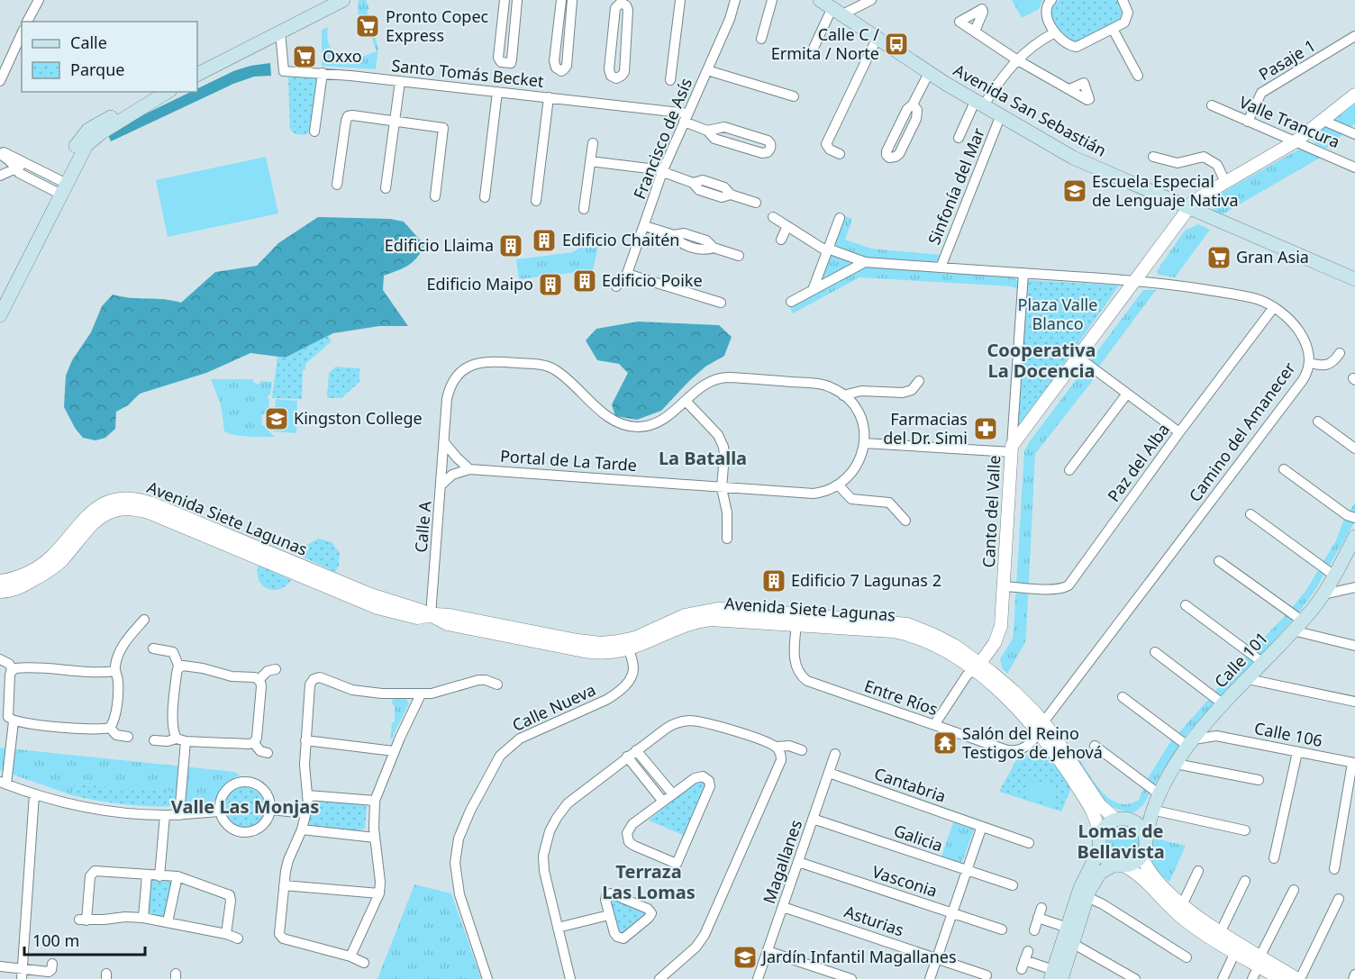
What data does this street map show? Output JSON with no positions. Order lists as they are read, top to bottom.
{
  "streets": {
    "main road": ["Avenida San Sebastián", "Calle 101"],
    "street": [
      "Pasaje 1",
      "Santo Tomás Becket",
      "Valle Trancura",
      "Francisco de Asís",
      "Sinfonía del Mar",
      "Camino del Amanecer",
      "Portal de La Tarde",
      "Paz del Alba",
      "Canto del Valle",
      "Avenida Siete Lagunas",
      "Calle A",
      "Entre Ríos",
      "Calle Nueva",
      "Calle 106",
      "Cantabria",
      "Galicia",
      "Magallanes",
      "Vasconia",
      "Asturias"
    ]
  },
  "crossings": [
    ["Pasaje 1", "Valle Trancura"],
    ["Santo Tomás Becket", "Francisco de Asís"],
    ["Avenida San Sebastián", "Sinfonía del Mar"],
    ["Avenida San Sebastián", "Canto del Valle"],
    ["Valle Trancura", "Canto del Valle"],
    ["Sinfonía del Mar", "Camino del Amanecer"],
    ["Camino del Amanecer", "Paz del Alba"],
    ["Camino del Amanecer", "Canto del Valle"],
    ["Camino del Amanecer", "Avenida Siete Lagunas"],
    ["Camino del Amanecer", "Entre Ríos"],
    ["Paz del Alba", "Canto del Valle"],
    ["Canto del Valle", "Avenida Siete Lagunas"],
    ["Canto del Valle", "Entre Ríos"],
    ["Avenida Siete Lagunas", "Calle A"],
    ["Avenida Siete Lagunas", "Calle 101"],
    ["Avenida Siete Lagunas", "Entre Ríos"],
    ["Avenida Siete Lagunas", "Calle Nueva"],
    ["Calle 101", "Calle 106"],
    ["Cantabria", "Magallanes"],
    ["Galicia", "Magallanes"],
    ["Magallanes", "Vasconia"],
    ["Magallanes", "Asturias"]
  ],
  "districts": [
    "Cooperativa La Docencia",
    "La Batalla",
    "Valle Las Monjas",
    "Lomas de Bellavista",
    "Terraza Las Lomas"
  ],
  "parks": ["Plaza Valle Blanco"],
  "places": {
    "supermarket": ["Pronto Copec Express", "Oxxo", "Gran Asia"],
    "bus stop": ["Calle C / Ermita / Norte"],
    "school or university": ["Escuela Especial de Lenguaje Nativa", "Kingston College", "Jardín Infantil Magallanes"],
    "building": [
      "Edificio Chaitén",
      "Edificio Llaima",
      "Edificio Poike",
      "Edificio Maipo",
      "Edificio 7 Lagunas 2"
    ],
    "pharmacy": ["Farmacias del Dr. Simi"],
    "temple": ["Salón del Reino Testigos de Jehová"]
  },
  "legend": ["Calle", "Parque"],
  "scale_bar": "100 m"
}
